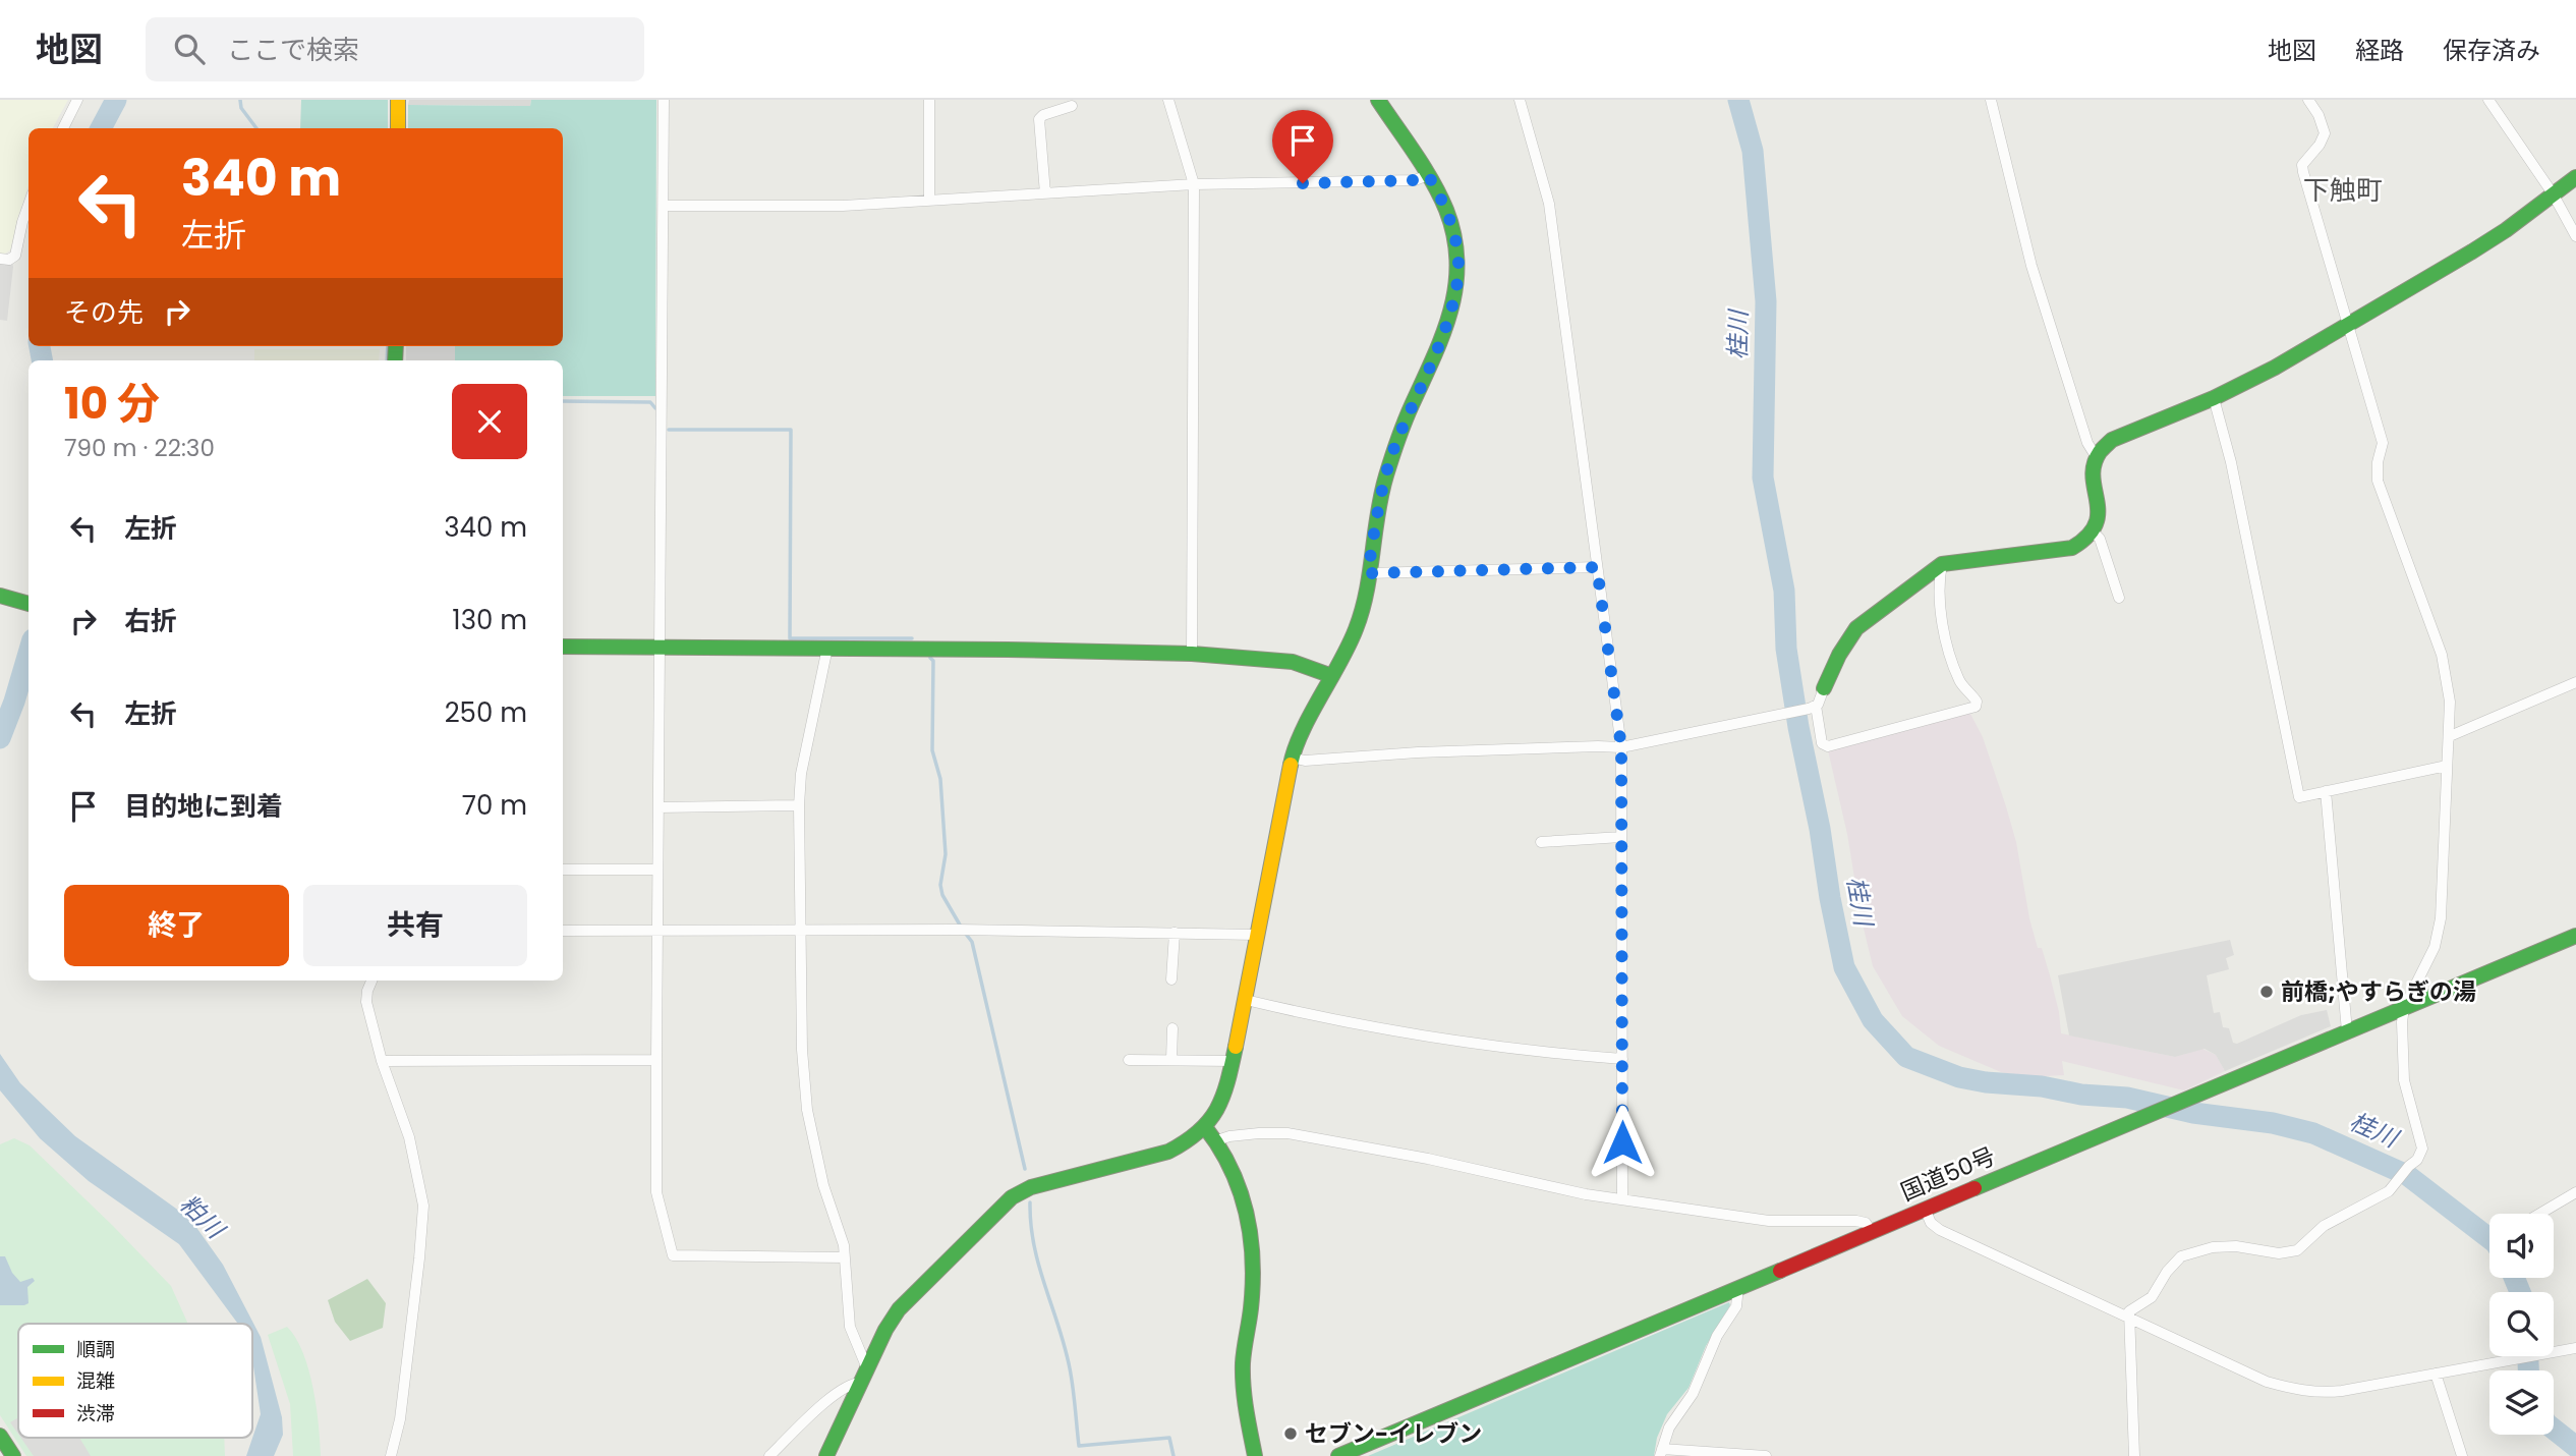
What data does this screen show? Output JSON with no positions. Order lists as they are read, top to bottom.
{
  "streets": {
    "main road": ["国道50号"]
  },
  "districts": ["下触町"],
  "water": ["桂川", "粕川"],
  "places": ["前橋;やすらぎの湯", "セブン-イレブン"],
  "legend": ["順調", "混雑", "渋滞"],
  "page": {
    "header": "地図",
    "search": "ここで検索",
    "nav": ["地図", "経路", "保存済み"],
    "turn": ["340 m", "左折"],
    "then": "その先",
    "heading": ["10 分", "790 m · 22:30"],
    "list": [
      {
        "name": "左折",
        "value": "340 m"
      },
      {
        "name": "右折",
        "value": "130 m"
      },
      {
        "name": "左折",
        "value": "250 m"
      },
      {
        "name": "目的地に到着",
        "value": "70 m"
      }
    ],
    "buttons": ["終了", "共有"]
  }
}
